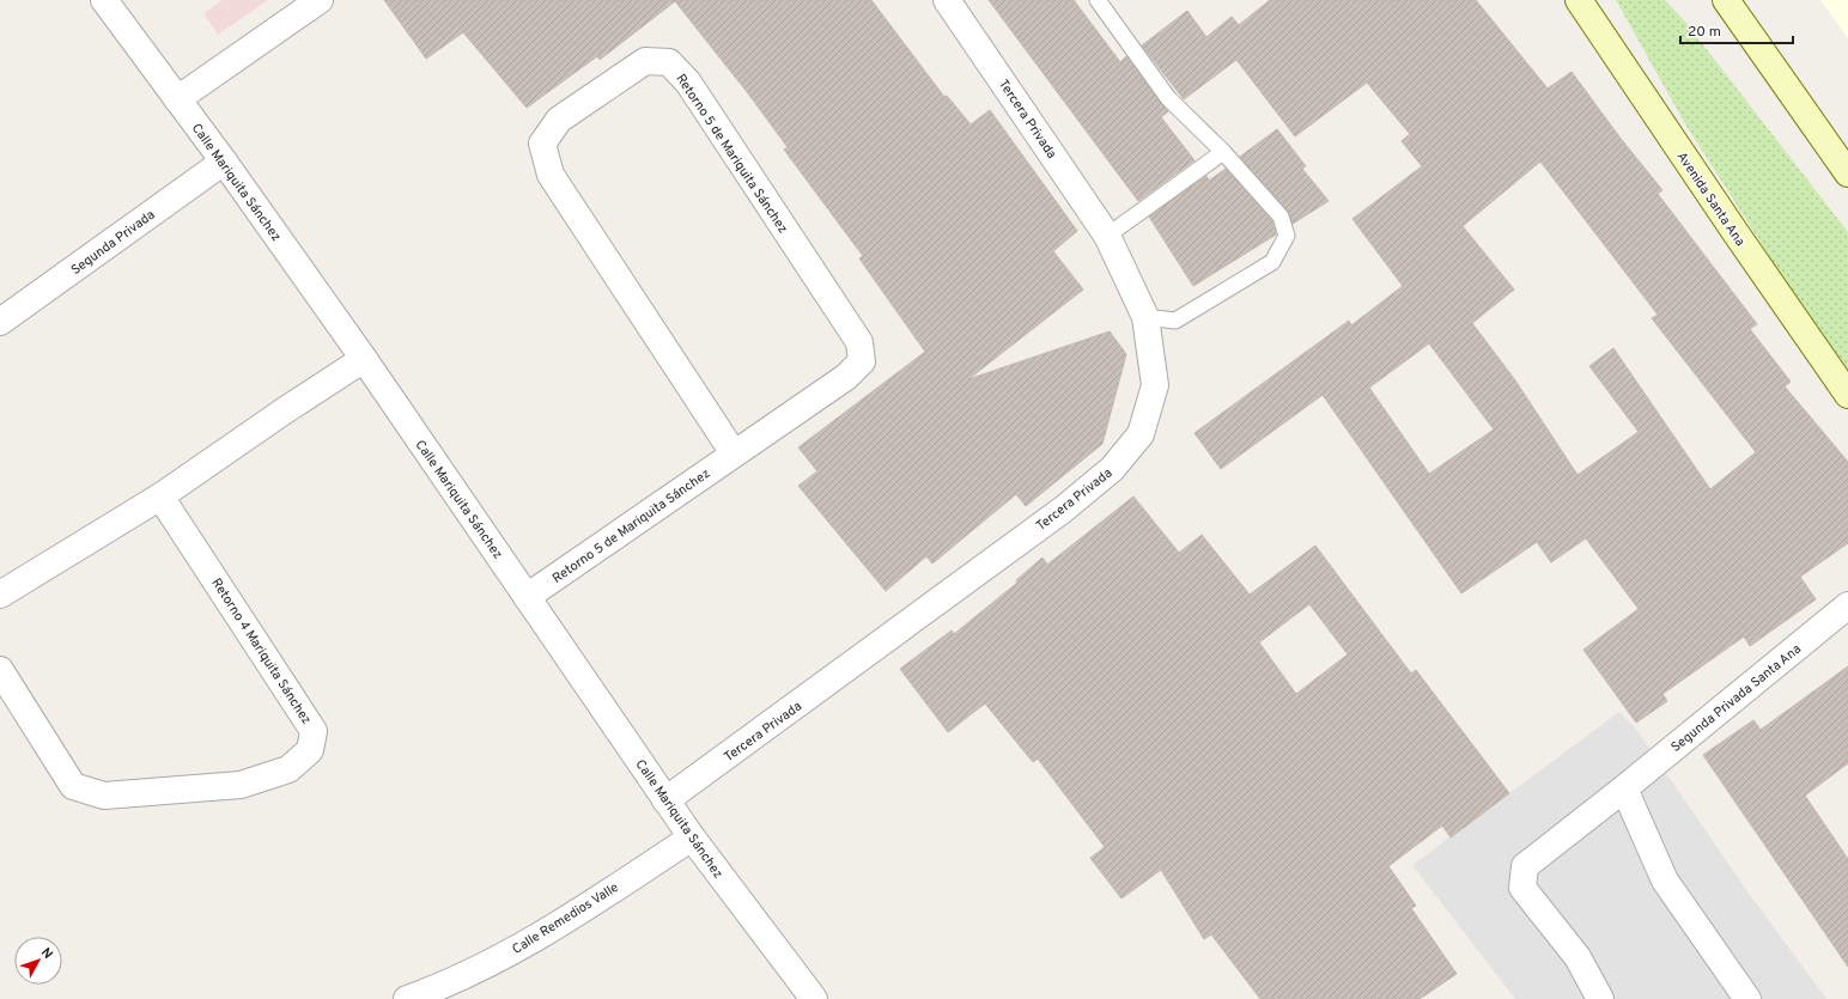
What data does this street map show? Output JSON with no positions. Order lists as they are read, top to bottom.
{
  "streets": {
    "main road": ["Avenida Santa Ana"],
    "street": [
      "Tercera Privada",
      "Retorno 5 de Mariquita Sánchez",
      "Calle Mariquita Sánchez",
      "Segunda Privada",
      "Retorno 4 Mariquita Sánchez",
      "Segunda Privada Santa Ana",
      "Calle Remedios Valle"
    ]
  },
  "crossings": [
    ["Tercera Privada", "Calle Mariquita Sánchez"],
    ["Retorno 5 de Mariquita Sánchez", "Calle Mariquita Sánchez"],
    ["Calle Mariquita Sánchez", "Segunda Privada"],
    ["Calle Mariquita Sánchez", "Calle Remedios Valle"]
  ],
  "scale_bar": "20 m",
  "north": "top right"
}
